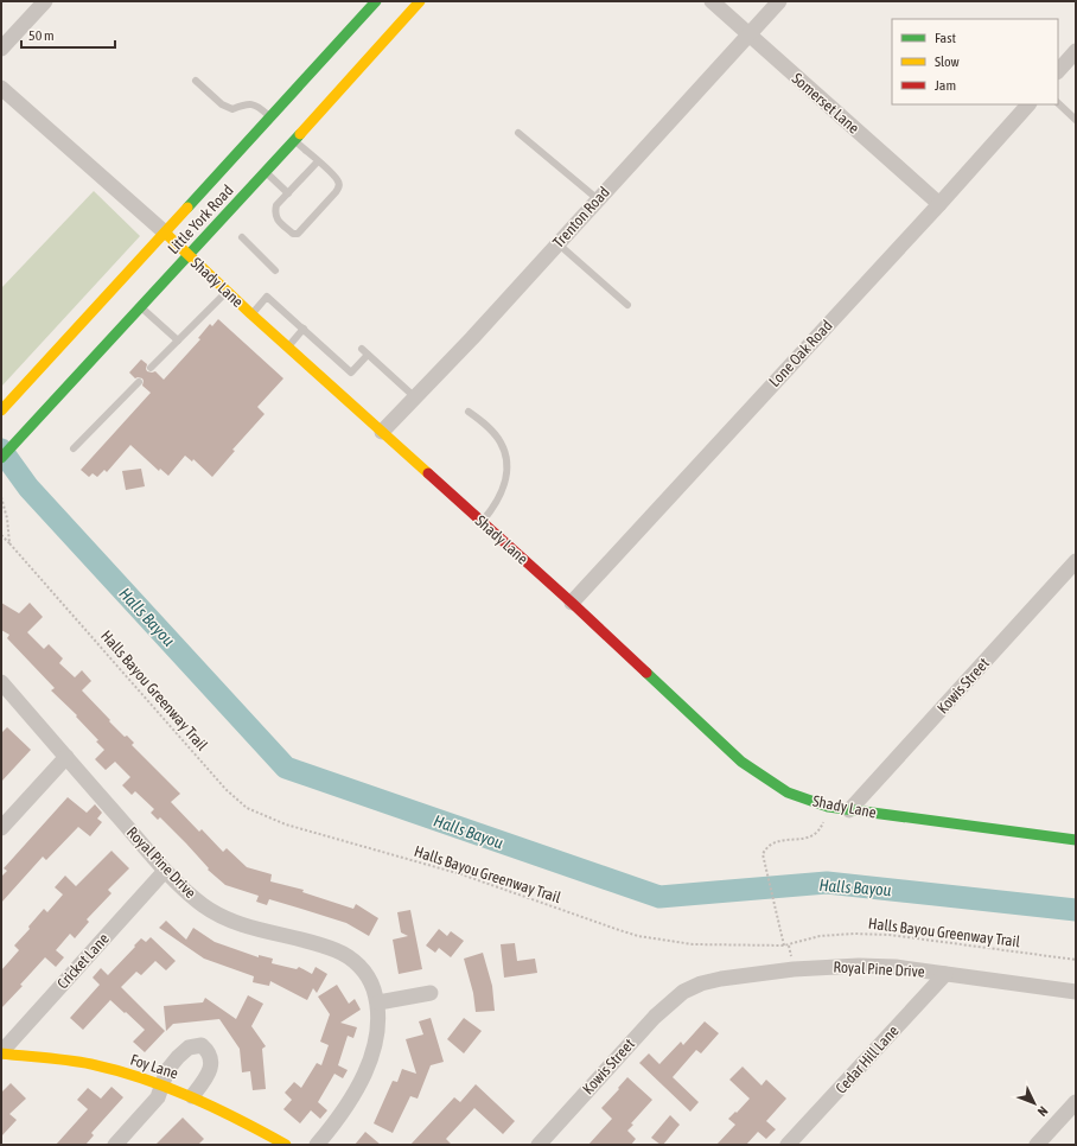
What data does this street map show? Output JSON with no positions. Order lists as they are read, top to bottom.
{
  "streets": {
    "street": [
      "Somerset Lane",
      "Trenton Road",
      "Little York Road",
      "Shady Lane",
      "Lone Oak Road",
      "Kowis Street",
      "Royal Pine Drive",
      "Cricket Lane",
      "Cedar Hill Lane",
      "Foy Lane"
    ],
    "path": ["Halls Bayou Greenway Trail"]
  },
  "crossings": [
    ["Somerset Lane", "Trenton Road"],
    ["Somerset Lane", "Lone Oak Road"],
    ["Trenton Road", "Shady Lane"],
    ["Little York Road", "Shady Lane"],
    ["Shady Lane", "Lone Oak Road"],
    ["Shady Lane", "Kowis Street"],
    ["Kowis Street", "Royal Pine Drive"],
    ["Royal Pine Drive", "Cricket Lane"],
    ["Royal Pine Drive", "Cedar Hill Lane"],
    ["Cricket Lane", "Foy Lane"]
  ],
  "water": ["Halls Bayou"],
  "legend": ["Fast", "Slow", "Jam"],
  "scale_bar": "50 m",
  "north": "bottom right"
}
